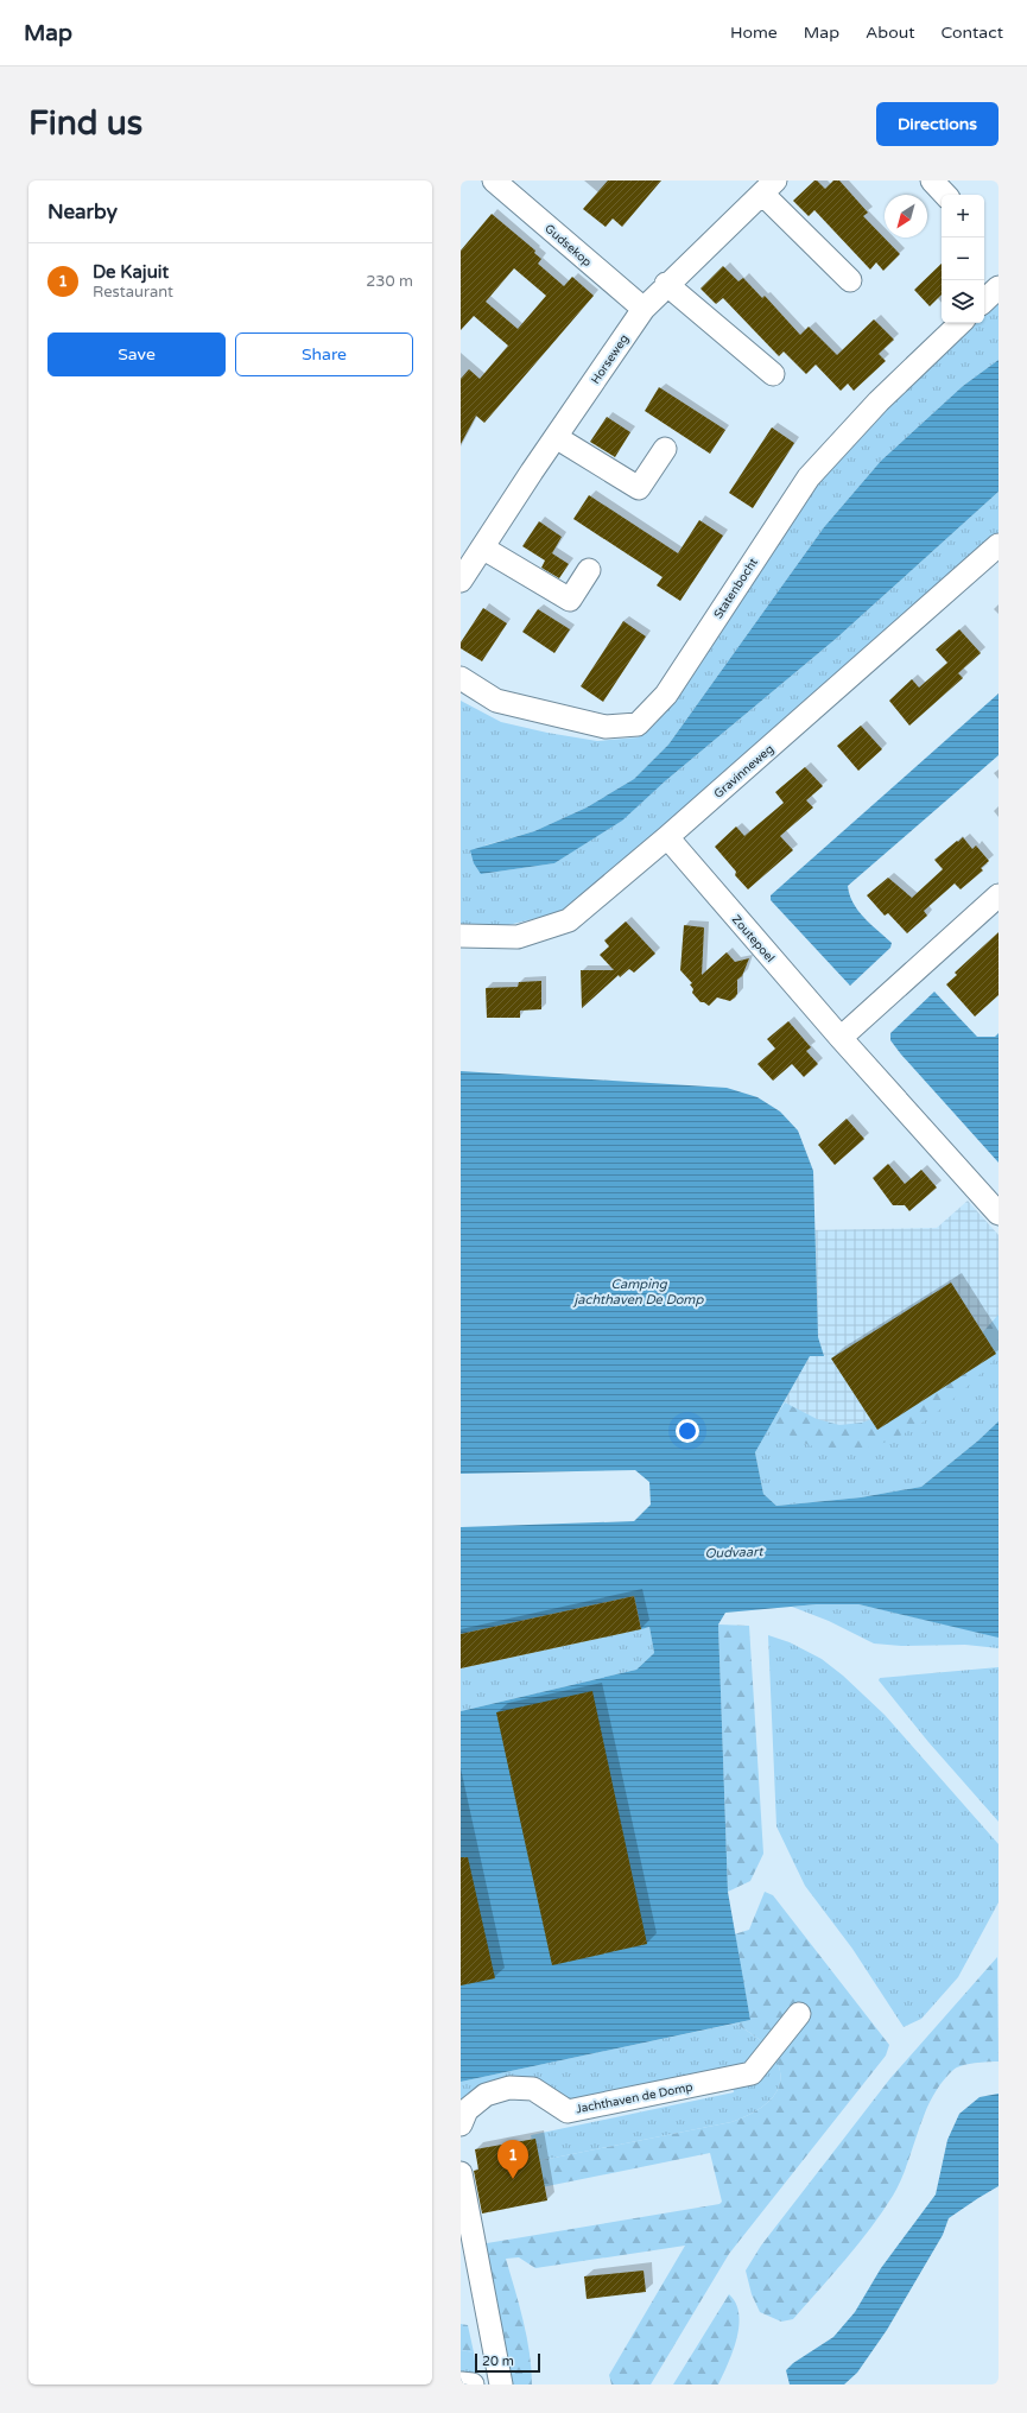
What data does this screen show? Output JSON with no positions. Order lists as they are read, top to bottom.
{
  "streets": {
    "street": [
      "Gudsekop",
      "Horseweg",
      "Statenbocht",
      "Gravinneweg",
      "Zoutepoel",
      "Jachthaven de Domp"
    ]
  },
  "crossings": [
    ["Gudsekop", "Horseweg"],
    ["Gravinneweg", "Zoutepoel"]
  ],
  "water": ["Camping jachthaven De Domp", "Oudvaart"],
  "scale_bar": "20 m",
  "north": "bottom left",
  "page": {
    "header": "Map",
    "nav": [
      "Home",
      "Map",
      "About",
      "Contact"
    ],
    "buttons": [
      "Directions",
      ["Save", "Share"]
    ],
    "title": "Find us",
    "heading": "Nearby",
    "map_buttons": ["+", "−"],
    "list": [
      {
        "mark": "1",
        "name": "De Kajuit",
        "note": "Restaurant",
        "value": "230 m"
      }
    ],
    "pins": "1",
    "scale": "20 m"
  }
}
